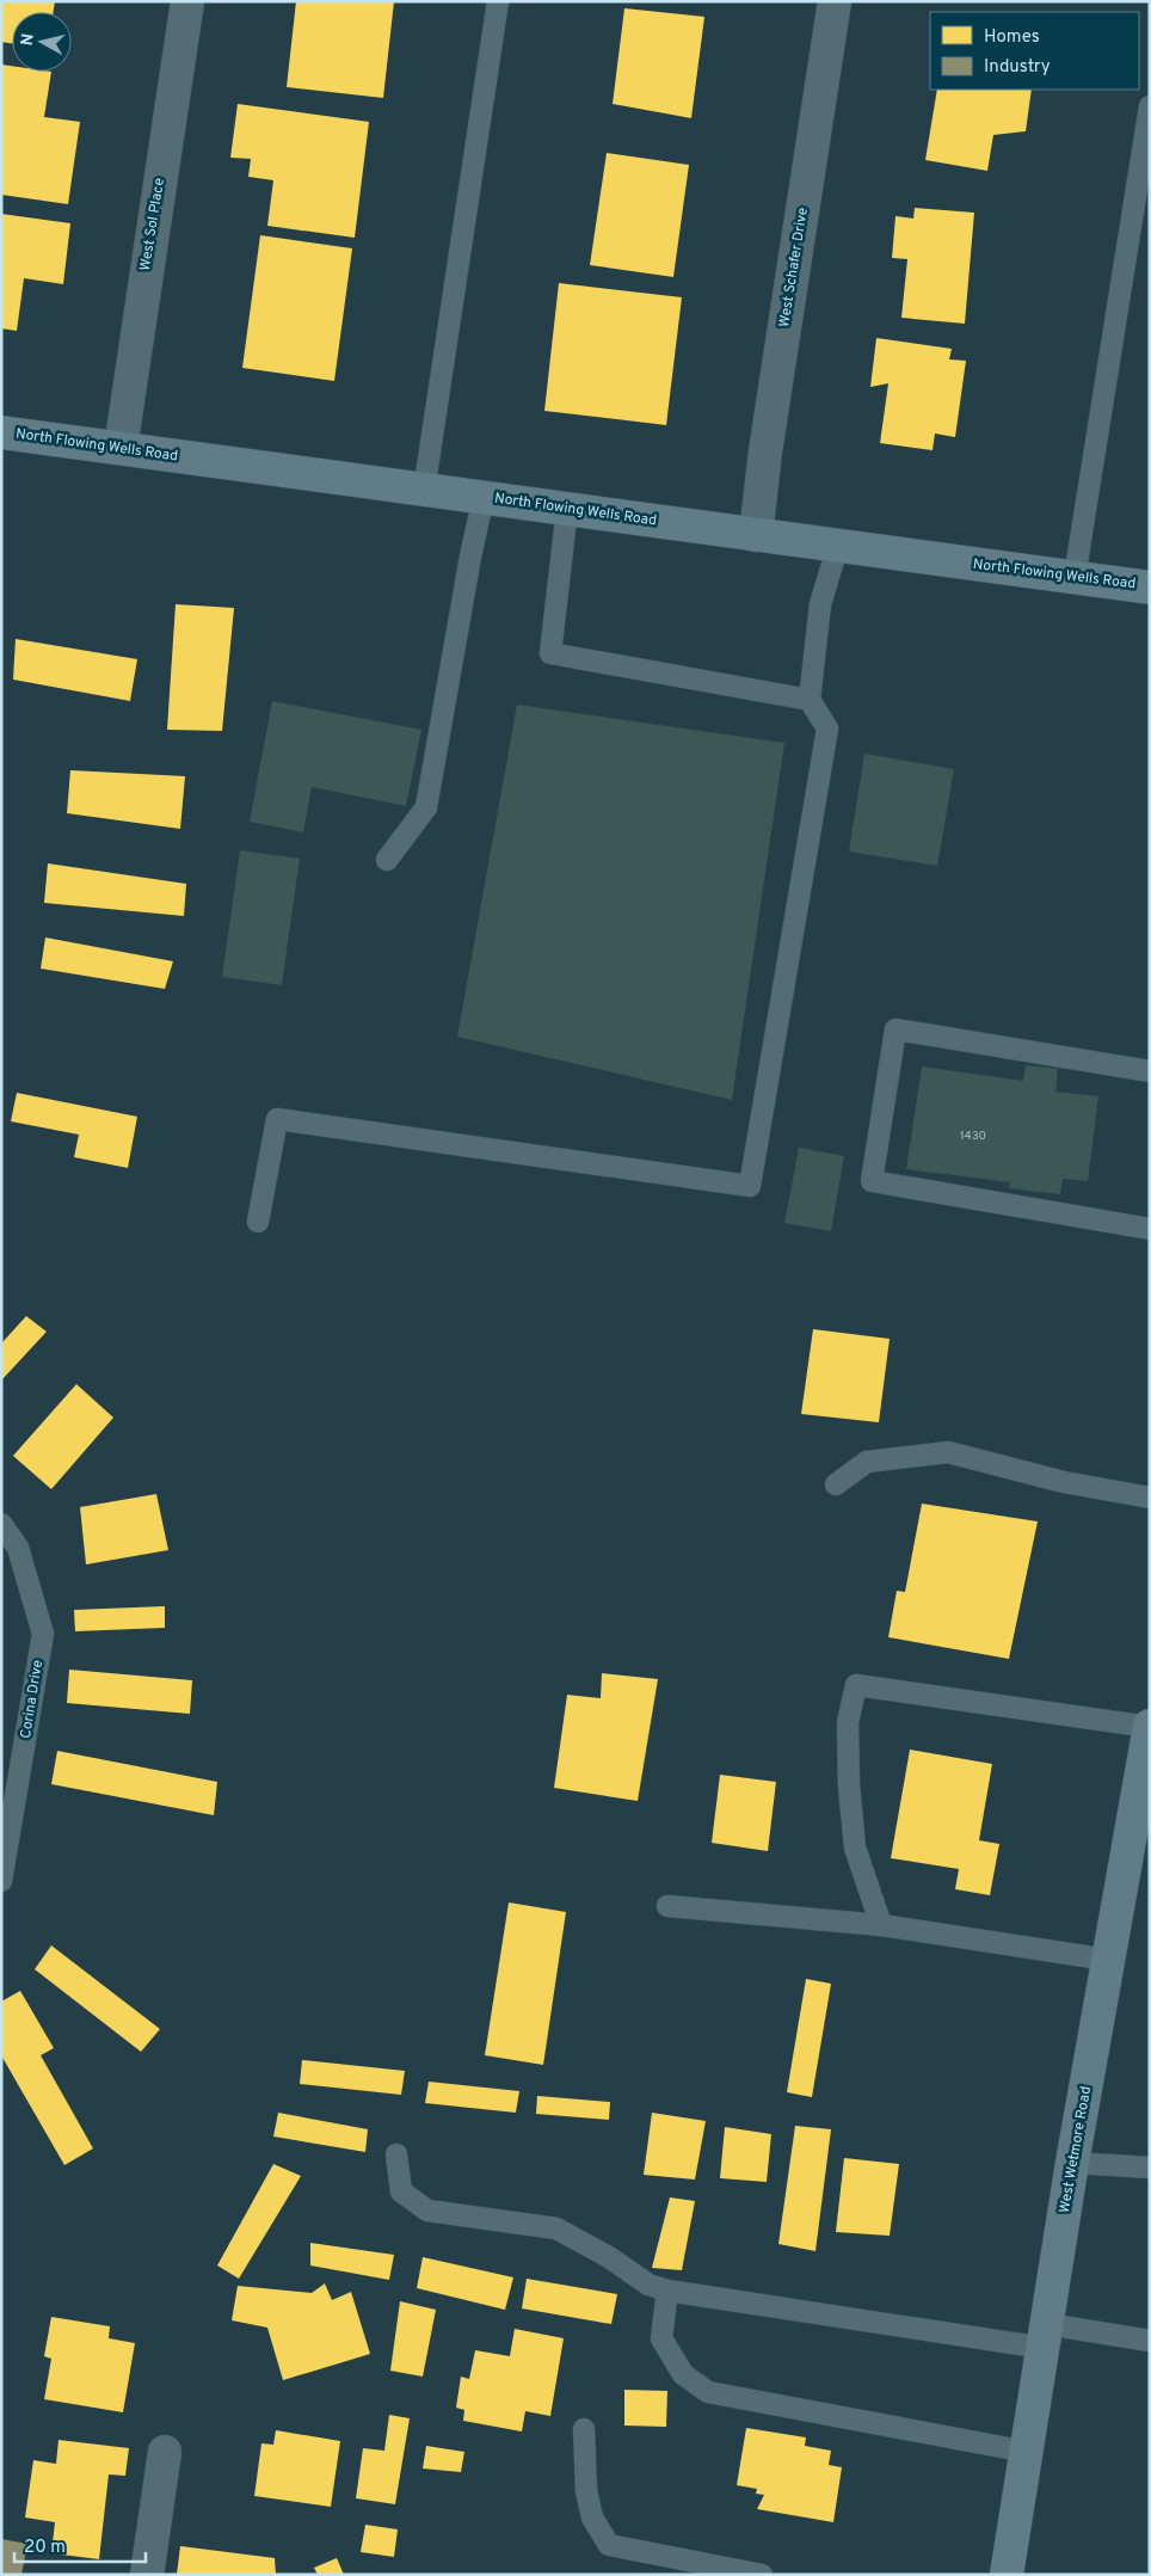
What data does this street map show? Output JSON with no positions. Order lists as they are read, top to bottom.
{
  "streets": {
    "main road": ["North Flowing Wells Road", "West Wetmore Road"],
    "street": ["West Sol Place", "West Schafer Drive"],
    "lane": ["Corina Drive"]
  },
  "crossings": [
    ["West Sol Place", "North Flowing Wells Road"],
    ["West Schafer Drive", "North Flowing Wells Road"]
  ],
  "house_numbers": ["1430"],
  "legend": ["Homes", "Industry"],
  "scale_bar": "20 m",
  "north": "left"
}
